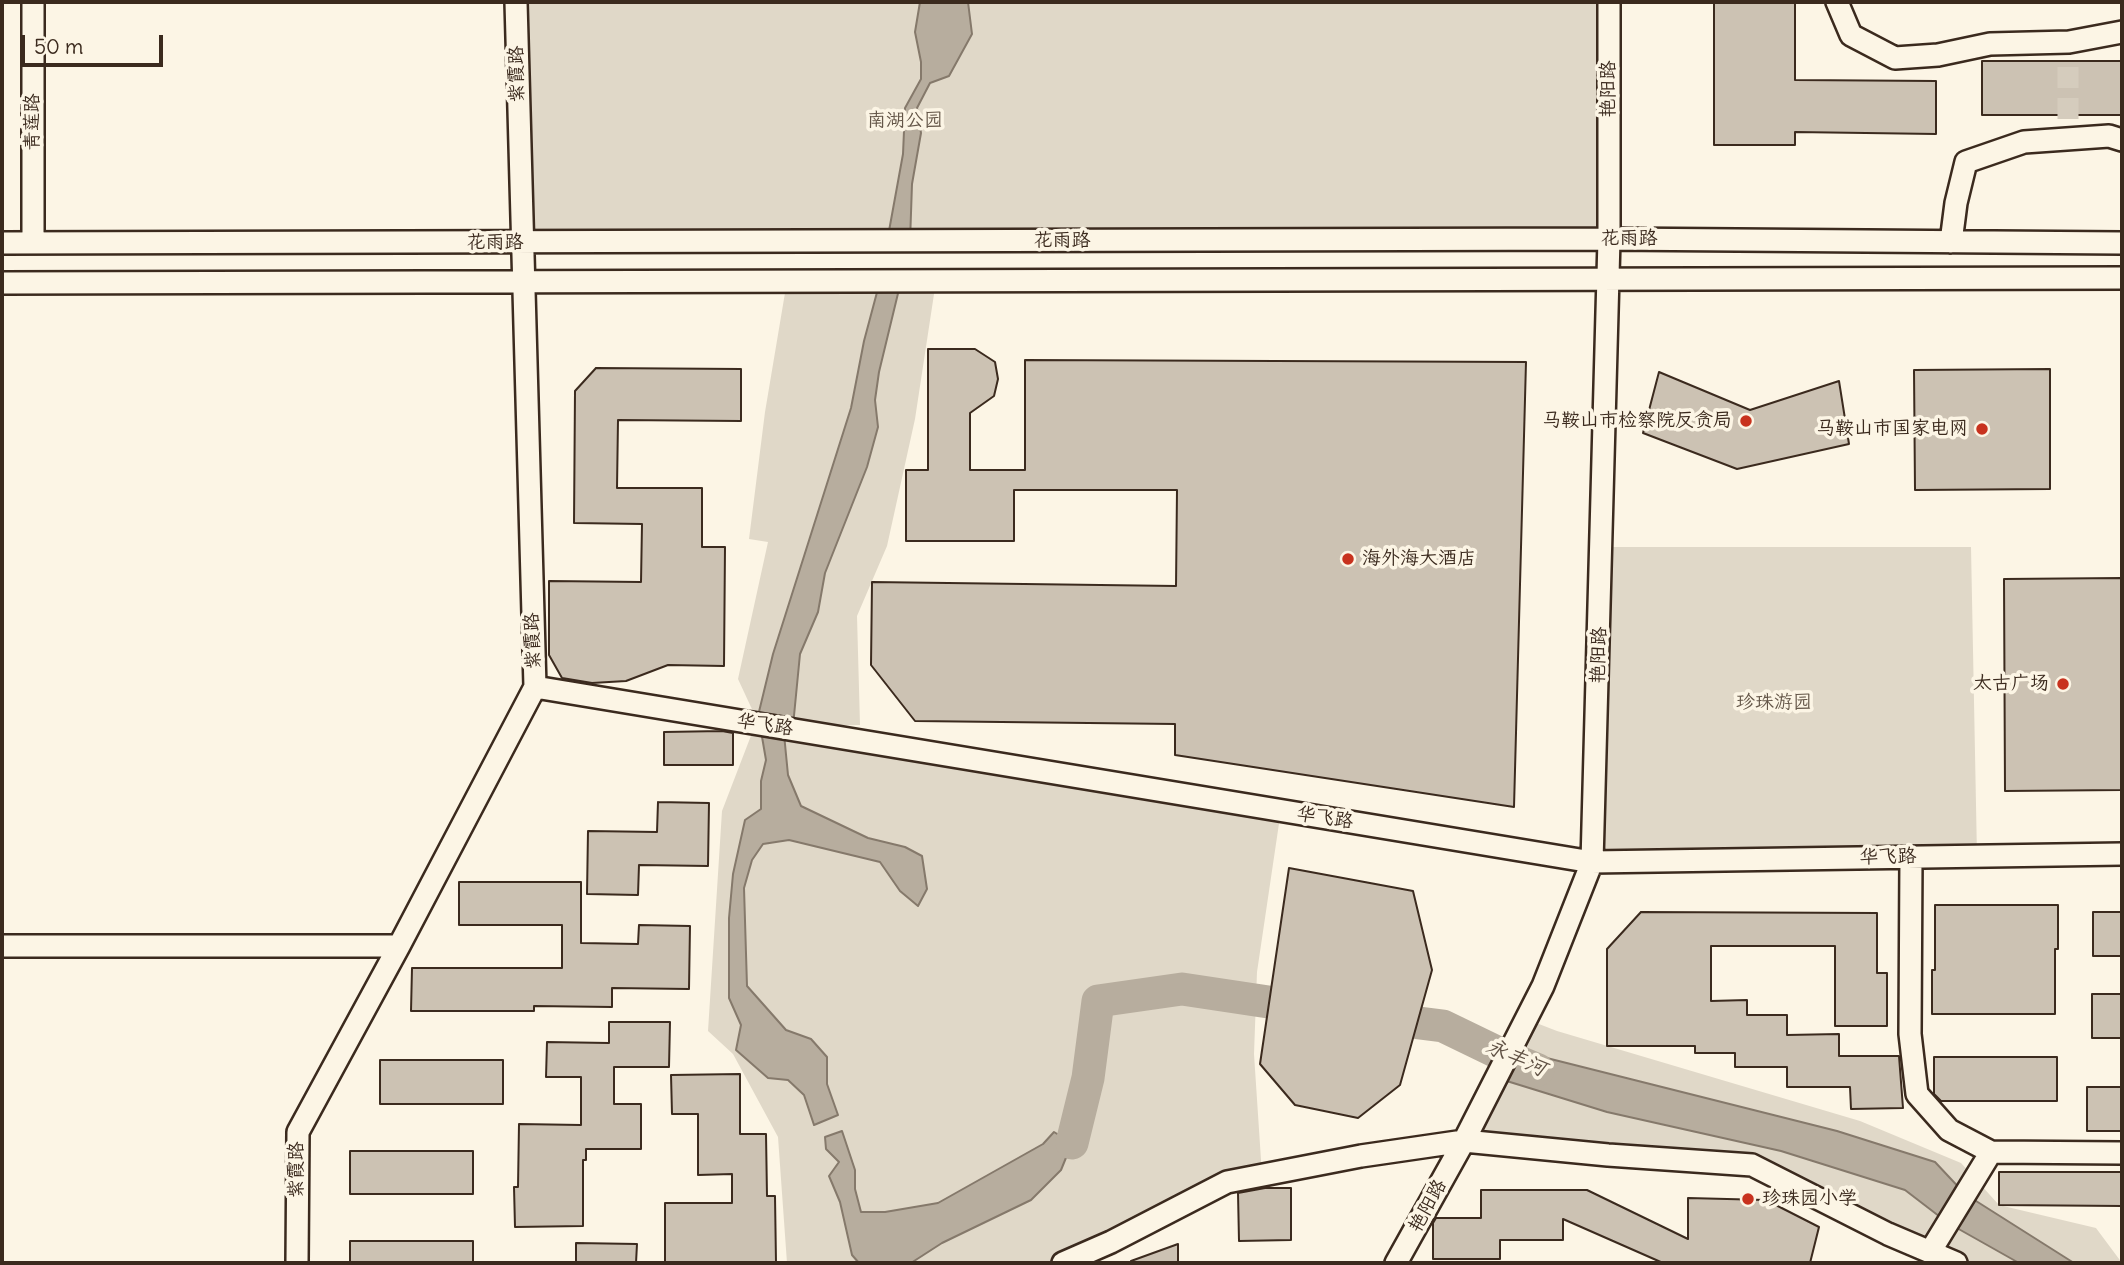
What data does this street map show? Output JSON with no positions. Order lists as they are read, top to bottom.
{
  "streets": {
    "street": [
      "紫霞路",
      "艳阳路",
      "青莲路",
      "花雨路",
      "华飞路"
    ]
  },
  "crossings": [
    ["紫霞路", "花雨路"],
    ["紫霞路", "华飞路"],
    ["艳阳路", "花雨路"],
    ["艳阳路", "华飞路"],
    ["青莲路", "花雨路"]
  ],
  "water": ["永丰河"],
  "parks": ["南湖公园", "珍珠游园"],
  "places": [
    "马鞍山市检察院反贪局",
    "马鞍山市国家电网",
    "海外海大酒店",
    "太古广场",
    "珍珠园小学"
  ],
  "scale_bar": "50 m"
}
